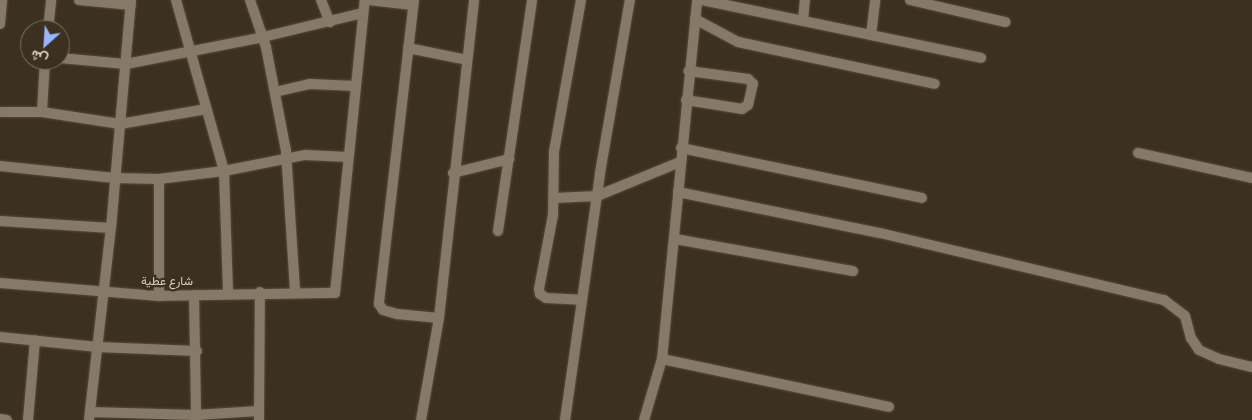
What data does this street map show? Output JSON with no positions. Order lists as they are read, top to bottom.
{
  "streets": {
    "street": ["شارع عطية"]
  },
  "north": "bottom left"
}
